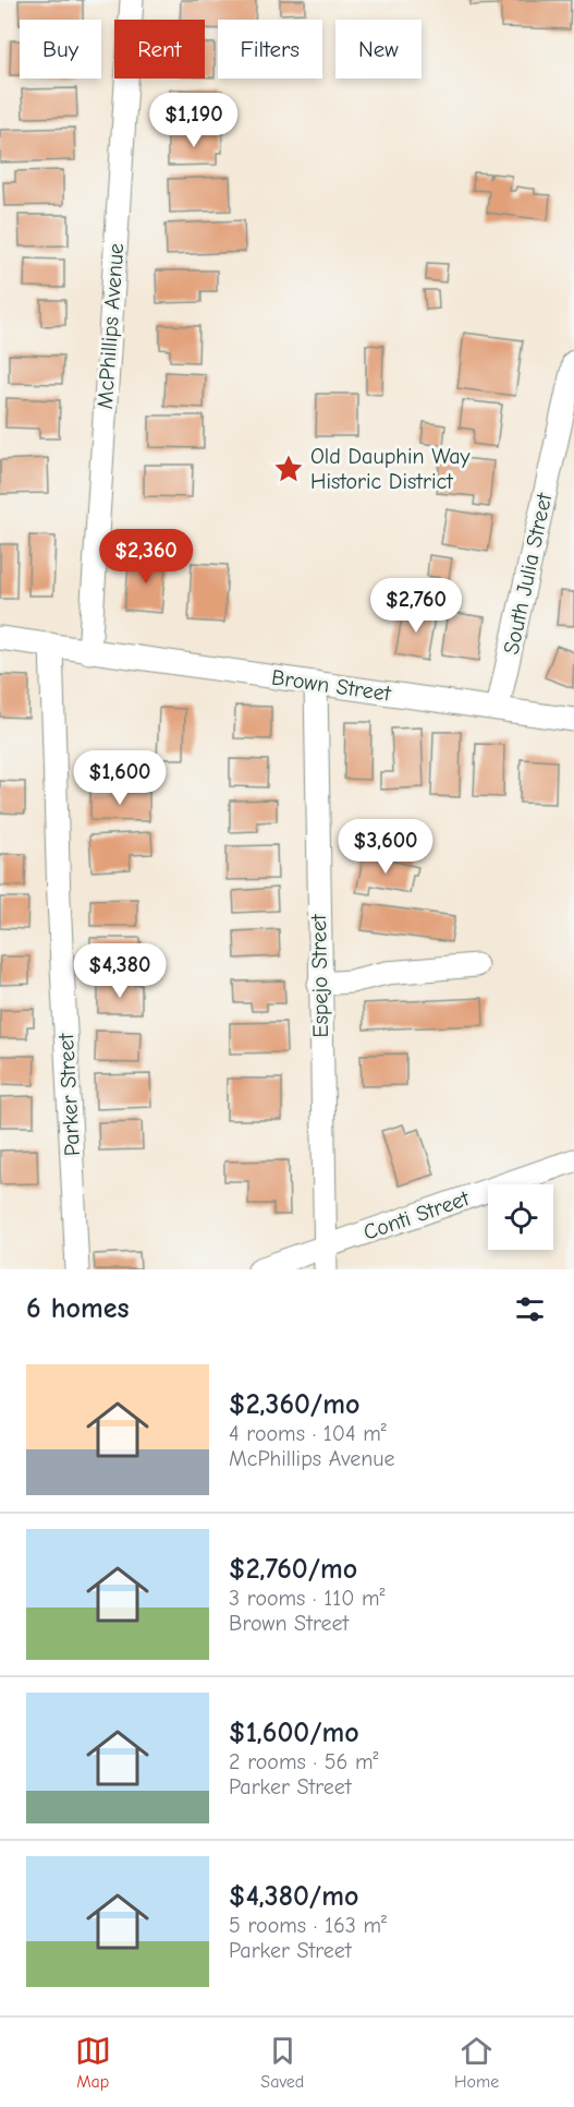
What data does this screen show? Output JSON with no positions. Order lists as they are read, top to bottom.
{
  "streets": {
    "street": [
      "McPhillips Avenue",
      "South Julia Street",
      "Brown Street",
      "Espejo Street",
      "Parker Street",
      "Conti Street"
    ]
  },
  "crossings": [
    ["McPhillips Avenue", "Brown Street"],
    ["South Julia Street", "Brown Street"],
    ["Brown Street", "Espejo Street"],
    ["Brown Street", "Parker Street"],
    ["Espejo Street", "Conti Street"]
  ],
  "places": {
    "place": ["Old Dauphin Way Historic District"]
  },
  "page": {
    "chip": [
      "Buy",
      "Rent",
      "Filters",
      "New"
    ],
    "price": [
      "$1,190",
      "$2,360",
      "$2,760",
      "$1,600",
      "$3,600",
      "$4,380"
    ],
    "heading": "6 homes",
    "list": [
      {
        "name": "$2,360/mo",
        "note": "4 rooms · 104 m² · McPhillips Avenue"
      },
      {
        "name": "$2,760/mo",
        "note": "3 rooms · 110 m² · Brown Street"
      },
      {
        "name": "$1,600/mo",
        "note": "2 rooms · 56 m² · Parker Street"
      },
      {
        "name": "$4,380/mo",
        "note": "5 rooms · 163 m² · Parker Street"
      }
    ],
    "tabs": ["Map", "Saved", "Home"]
  }
}
